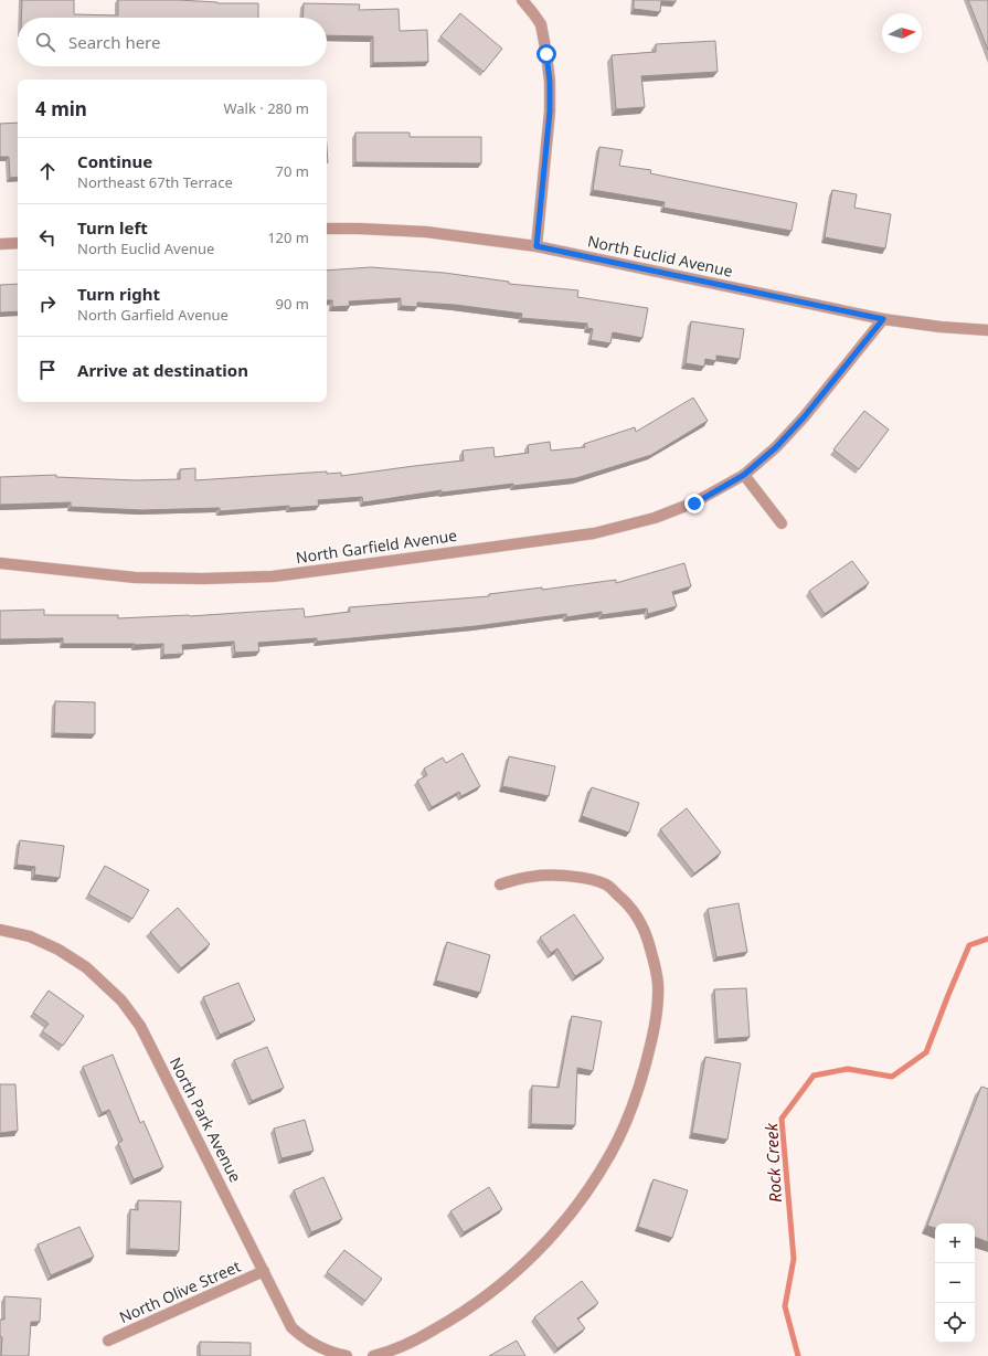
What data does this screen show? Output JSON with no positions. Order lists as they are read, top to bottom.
{
  "streets": {
    "street": [
      "North Euclid Avenue",
      "North Garfield Avenue",
      "North Park Avenue",
      "North Olive Street"
    ]
  },
  "crossings": [
    ["North Euclid Avenue", "North Garfield Avenue"],
    ["North Park Avenue", "North Olive Street"]
  ],
  "water": ["Rock Creek"],
  "north": "right",
  "page": {
    "search": "Search here",
    "heading": ["4 min", "Walk · 280 m"],
    "list": [
      ["Continue", "Northeast 67th Terrace", "70 m"],
      ["Turn left", "North Euclid Avenue", "120 m"],
      ["Turn right", "North Garfield Avenue", "90 m"],
      "Arrive at destination"
    ],
    "map_buttons": ["+", "−"]
  }
}
